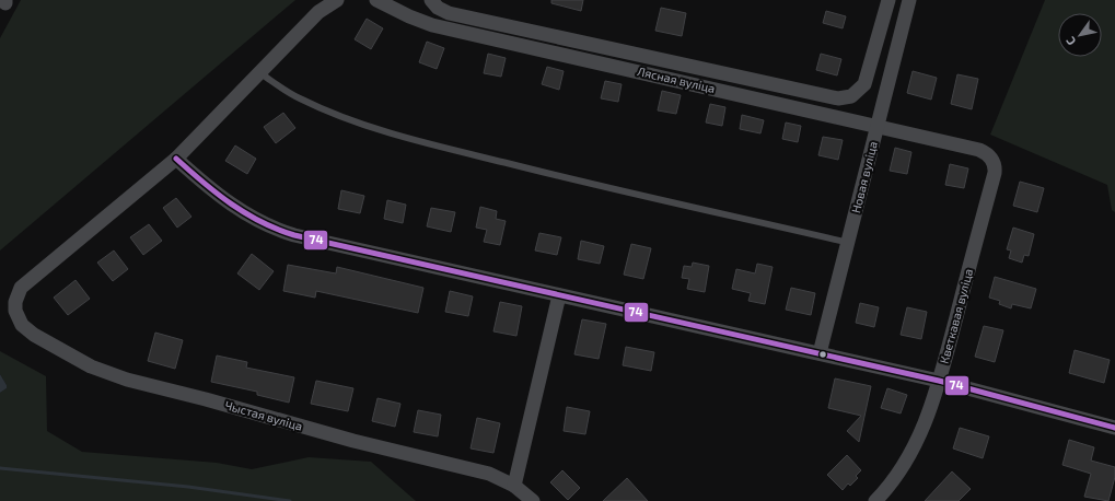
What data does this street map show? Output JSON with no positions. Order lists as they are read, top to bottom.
{
  "streets": {
    "street": [
      "Лясная вуліца",
      "Новая вуліца",
      "Кветкавая вуліца",
      "Чыстая вуліца"
    ]
  },
  "crossings": [
    ["Лясная вуліца", "Новая вуліца"],
    ["Лясная вуліца", "Кветкавая вуліца"]
  ],
  "lines": ["transit line 74"],
  "north": "bottom left"
}
